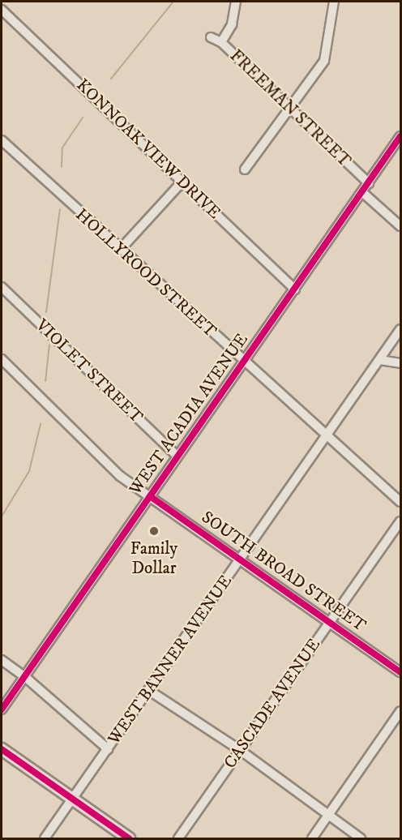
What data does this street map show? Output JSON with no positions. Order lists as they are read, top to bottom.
{
  "streets": {
    "street": [
      "FREEMAN STREET",
      "KONNOAK VIEW DRIVE",
      "HOLLYROOD STREET",
      "VIOLET STREET",
      "WEST ACADIA AVENUE",
      "SOUTH BROAD STREET",
      "WEST BANNER AVENUE",
      "CASCADE AVENUE"
    ]
  },
  "crossings": [
    ["FREEMAN STREET", "WEST ACADIA AVENUE"],
    ["KONNOAK VIEW DRIVE", "WEST ACADIA AVENUE"],
    ["HOLLYROOD STREET", "WEST ACADIA AVENUE"],
    ["HOLLYROOD STREET", "WEST BANNER AVENUE"],
    ["VIOLET STREET", "WEST ACADIA AVENUE"],
    ["WEST ACADIA AVENUE", "SOUTH BROAD STREET"],
    ["SOUTH BROAD STREET", "WEST BANNER AVENUE"],
    ["SOUTH BROAD STREET", "CASCADE AVENUE"]
  ],
  "places": ["Family Dollar"]
}
